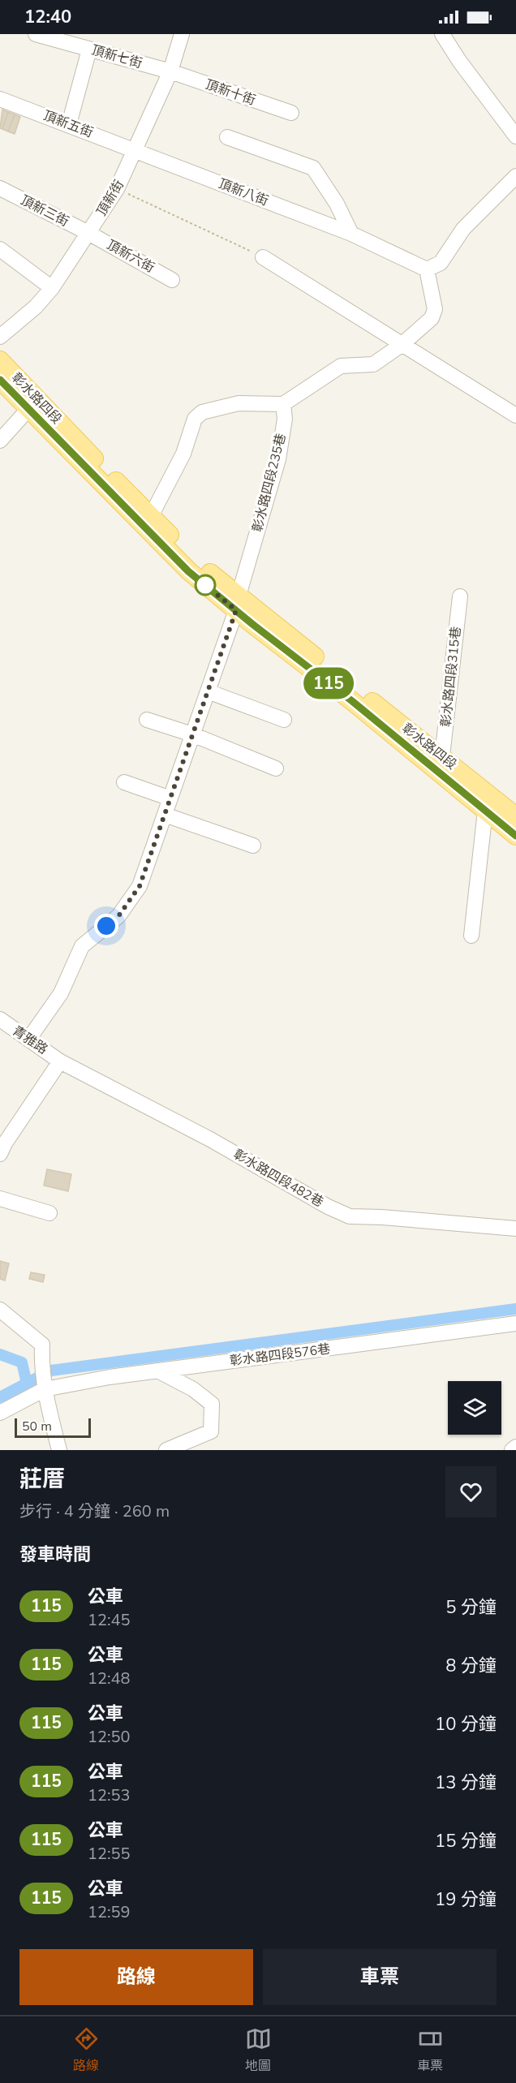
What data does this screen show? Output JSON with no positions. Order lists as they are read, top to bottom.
{
  "streets": {
    "main road": ["彰水路四段"],
    "street": [
      "頂新七街",
      "頂新十街",
      "頂新五街",
      "頂新八街",
      "頂新街",
      "頂新三街",
      "頂新六街",
      "彰水路四段235巷",
      "彰水路四段315巷",
      "青雅路",
      "彰水路四段482巷",
      "彰水路四段576巷"
    ]
  },
  "crossings": [
    ["頂新七街", "頂新十街"],
    ["頂新七街", "頂新街"],
    ["頂新十街", "頂新街"],
    ["頂新五街", "頂新八街"],
    ["頂新五街", "頂新街"],
    ["頂新八街", "頂新街"],
    ["頂新街", "頂新三街"],
    ["頂新街", "頂新六街"],
    ["頂新三街", "頂新六街"],
    ["彰水路四段", "彰水路四段235巷"],
    ["彰水路四段", "彰水路四段315巷"],
    ["彰水路四段235巷", "青雅路"],
    ["青雅路", "彰水路四段482巷"]
  ],
  "lines": ["bus line 115"],
  "scale_bar": "50 m",
  "page": {
    "status": "12:40",
    "on_map": "115",
    "scale": "50 m",
    "heading": [
      ["莊厝", "步行 · 4 分鐘 · 260 m"],
      "發車時間"
    ],
    "list": [
      {
        "mark": "115",
        "name": "公車",
        "note": "12:45",
        "value": "5 分鐘"
      },
      {
        "mark": "115",
        "name": "公車",
        "note": "12:48",
        "value": "8 分鐘"
      },
      {
        "mark": "115",
        "name": "公車",
        "note": "12:50",
        "value": "10 分鐘"
      },
      {
        "mark": "115",
        "name": "公車",
        "note": "12:53",
        "value": "13 分鐘"
      },
      {
        "mark": "115",
        "name": "公車",
        "note": "12:55",
        "value": "15 分鐘"
      },
      {
        "mark": "115",
        "name": "公車",
        "note": "12:59",
        "value": "19 分鐘"
      }
    ],
    "buttons": ["路線", "車票"],
    "tabs": ["路線", "地圖", "車票"]
  }
}
